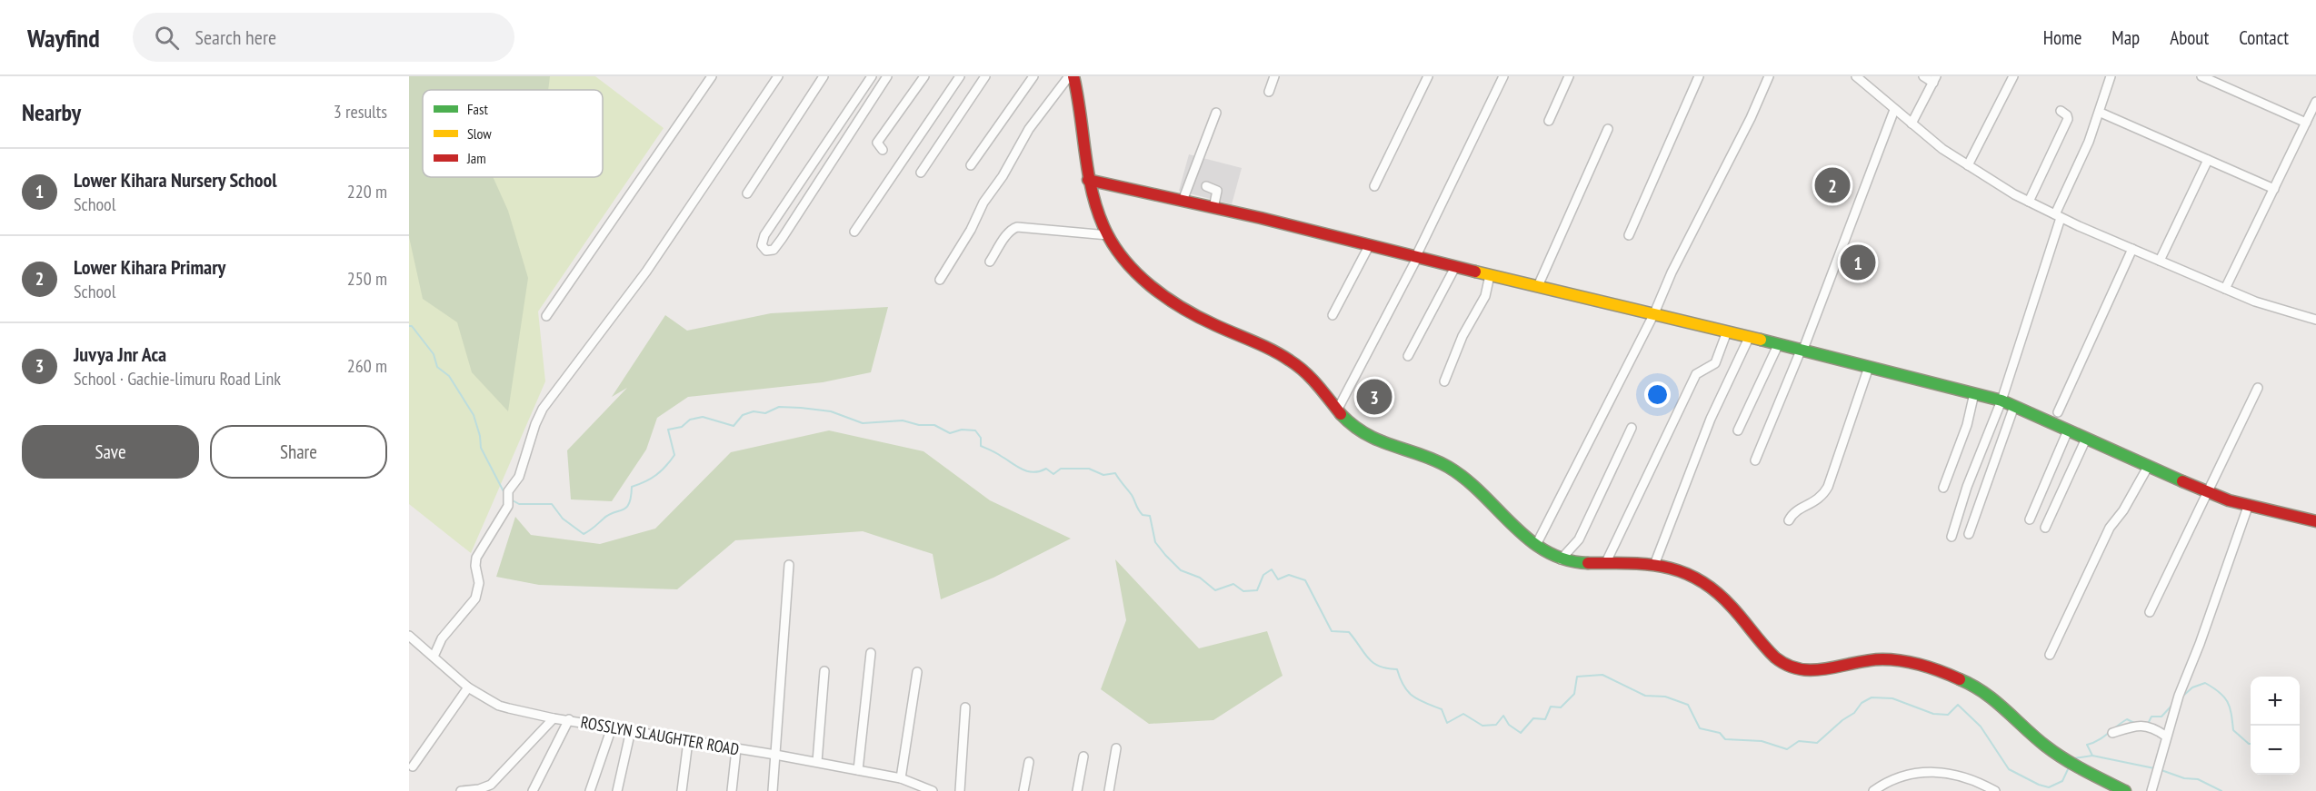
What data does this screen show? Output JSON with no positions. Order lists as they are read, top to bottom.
{
  "streets": {
    "street": ["ROSSLYN SLAUGHTER ROAD"]
  },
  "legend": ["Fast", "Slow", "Jam"],
  "page": {
    "header": "Wayfind",
    "search": "Search here",
    "nav": [
      "Home",
      "Map",
      "About",
      "Contact"
    ],
    "heading": ["Nearby", "3 results"],
    "list": [
      {
        "mark": "1",
        "name": "Lower Kihara Nursery School",
        "note": "School",
        "value": "220 m"
      },
      {
        "mark": "2",
        "name": "Lower Kihara Primary",
        "note": "School",
        "value": "250 m"
      },
      {
        "mark": "3",
        "name": "Juvya Jnr Aca",
        "note": "School · Gachie-limuru Road Link",
        "value": "260 m"
      }
    ],
    "pins": ["2", "1", "3"],
    "buttons": ["Save", "Share"],
    "map_buttons": ["+", "−"]
  }
}
